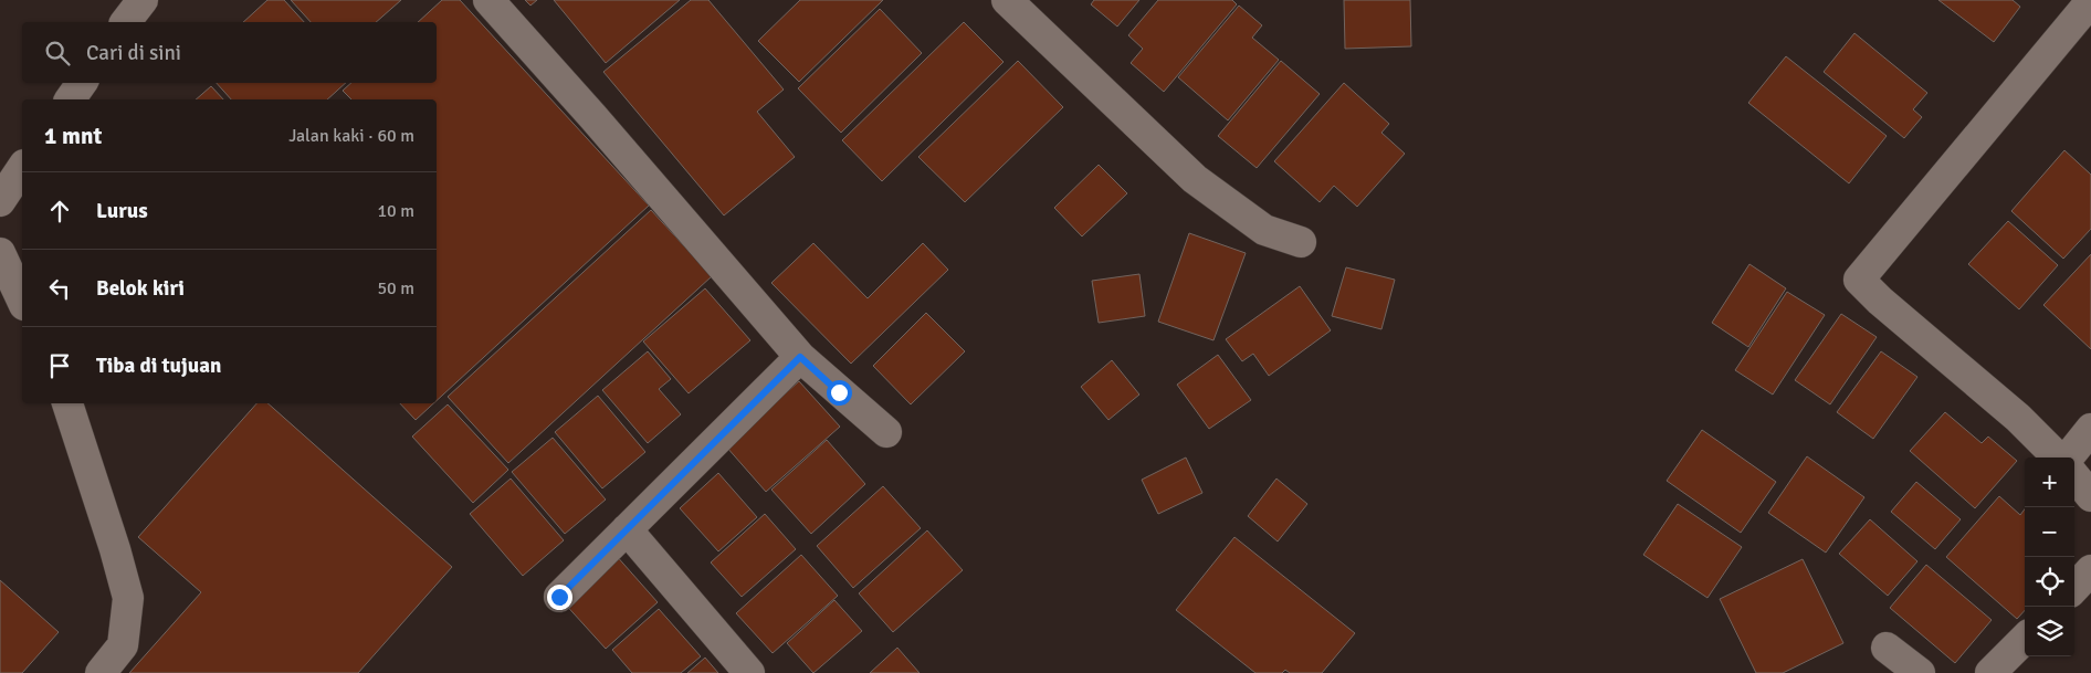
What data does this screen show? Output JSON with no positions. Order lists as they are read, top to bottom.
{
  "page": {
    "search": "Cari di sini",
    "heading": ["1 mnt", "Jalan kaki · 60 m"],
    "list": [
      ["Lurus", "10 m"],
      ["Belok kiri", "50 m"],
      "Tiba di tujuan"
    ],
    "map_buttons": ["+", "−"]
  }
}
